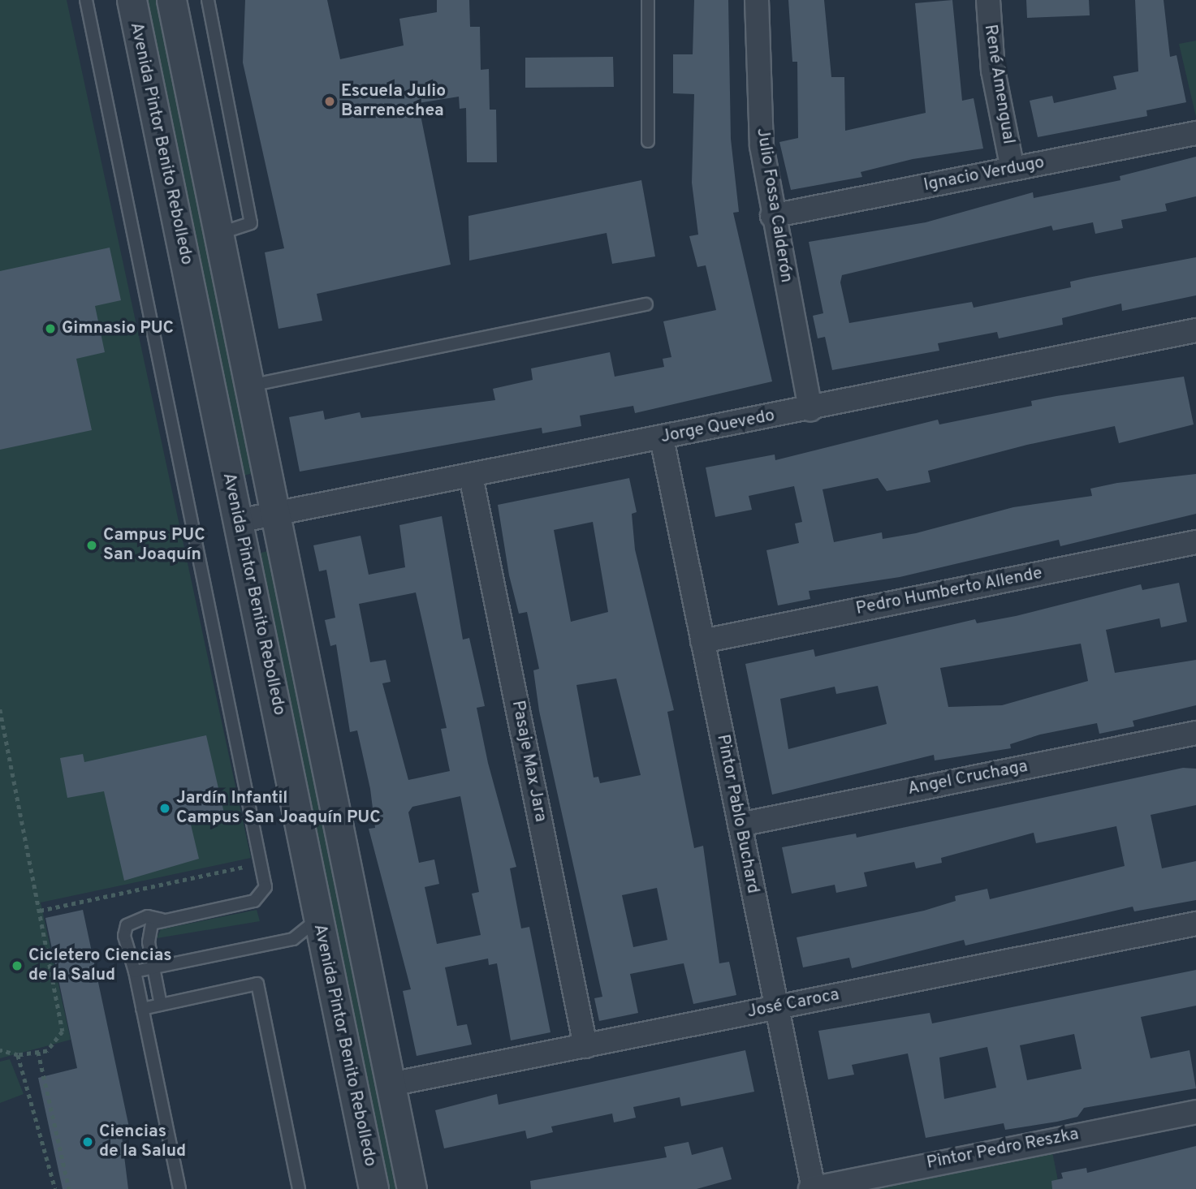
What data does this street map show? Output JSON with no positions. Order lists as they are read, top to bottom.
{
  "streets": {
    "street": [
      "René Amengual",
      "Avenida Pintor Benito Rebolledo",
      "Ignacio Verdugo",
      "Julio Fossa Calderón",
      "Jorge Quevedo",
      "Pedro Humberto Allende",
      "Pasaje Max Jara",
      "Angel Cruchaga",
      "Pintor Pablo Buchard",
      "José Caroca",
      "Pintor Pedro Reszka"
    ]
  },
  "crossings": [
    ["René Amengual", "Ignacio Verdugo"],
    ["Avenida Pintor Benito Rebolledo", "Jorge Quevedo"],
    ["Ignacio Verdugo", "Julio Fossa Calderón"],
    ["Julio Fossa Calderón", "Jorge Quevedo"],
    ["Jorge Quevedo", "Pasaje Max Jara"],
    ["Jorge Quevedo", "Pintor Pablo Buchard"],
    ["Pedro Humberto Allende", "Pintor Pablo Buchard"],
    ["Pasaje Max Jara", "José Caroca"],
    ["Angel Cruchaga", "Pintor Pablo Buchard"],
    ["Pintor Pablo Buchard", "José Caroca"],
    ["Pintor Pablo Buchard", "Pintor Pedro Reszka"]
  ],
  "places": [
    "Escuela Julio Barrenechea",
    "Gimnasio PUC",
    "Campus PUC San Joaquín",
    "Jardín Infantil Campus San Joaquín PUC",
    "Cicletero Ciencias de la Salud",
    "Ciencias de la Salud"
  ]
}
